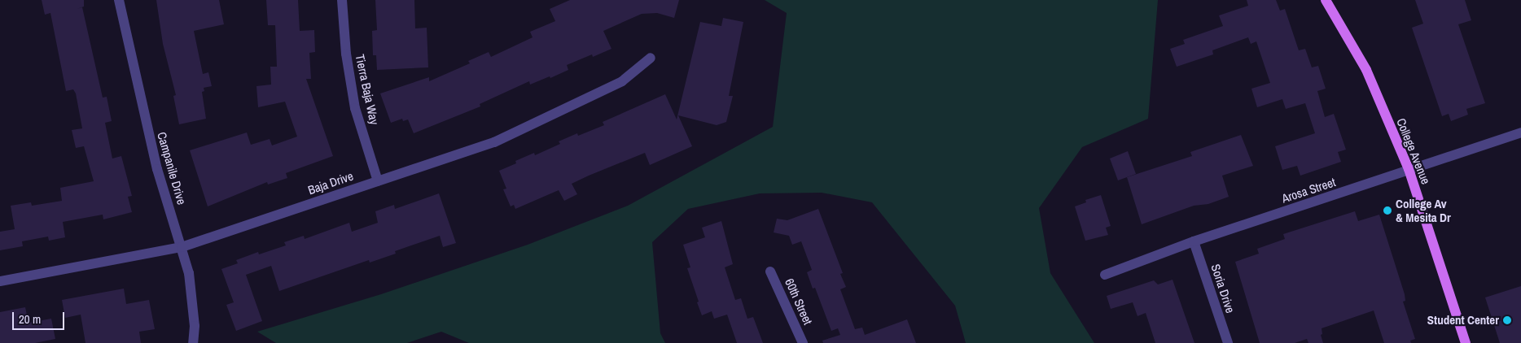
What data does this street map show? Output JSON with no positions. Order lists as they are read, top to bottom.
{
  "streets": {
    "main road": ["College Avenue"],
    "street": [
      "Tierra Baja Way",
      "Campanile Drive",
      "Baja Drive",
      "Arosa Street",
      "Soria Drive",
      "60th Street"
    ]
  },
  "crossings": [
    ["Tierra Baja Way", "Baja Drive"],
    ["College Avenue", "Arosa Street"],
    ["Campanile Drive", "Baja Drive"],
    ["Arosa Street", "Soria Drive"]
  ],
  "places": ["College Av & Mesita Dr", "Student Center"],
  "scale_bar": "20 m"
}
